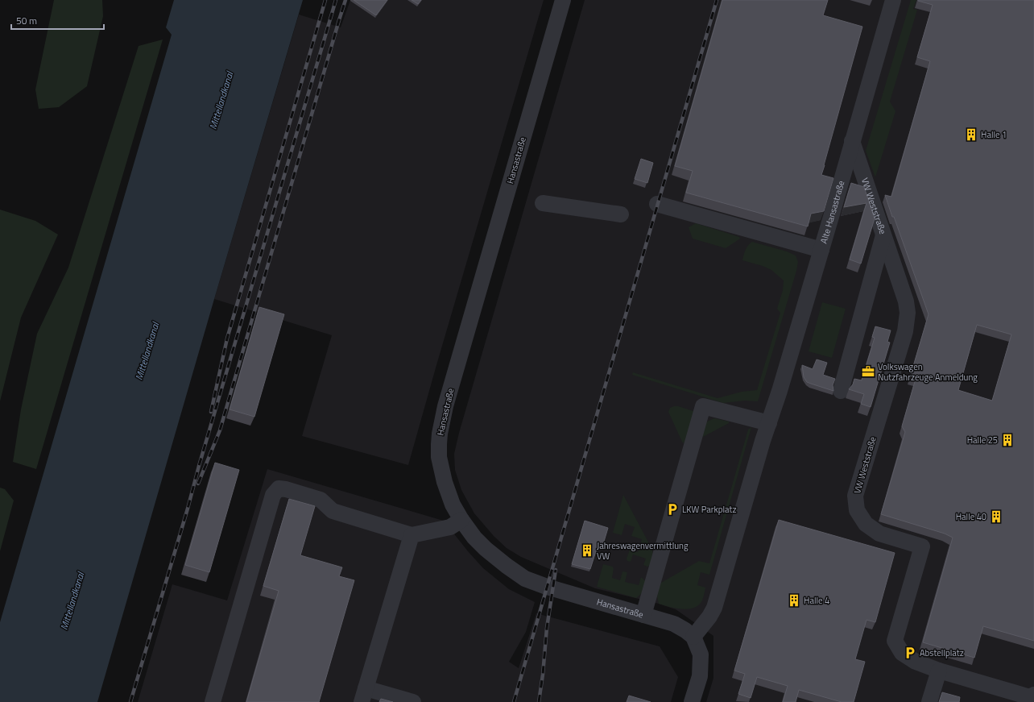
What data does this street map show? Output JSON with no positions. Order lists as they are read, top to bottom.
{
  "streets": {
    "street": ["Hansastraße", "VW Weststraße", "Alte Hansastraße"]
  },
  "crossings": [
    ["Hansastraße", "Alte Hansastraße"],
    ["VW Weststraße", "Alte Hansastraße"]
  ],
  "water": ["Mittellandkanal"],
  "places": {
    "building": [
      "Halle 1",
      "Halle 25",
      "Halle 40",
      "Jahreswagenvermittlung VW",
      "Halle 4"
    ],
    "office": ["Volkswagen Nutzfahrzeuge Anmeldung"],
    "parking": ["LKW Parkplatz", "Abstellplatz"]
  },
  "scale_bar": "50 m"
}
